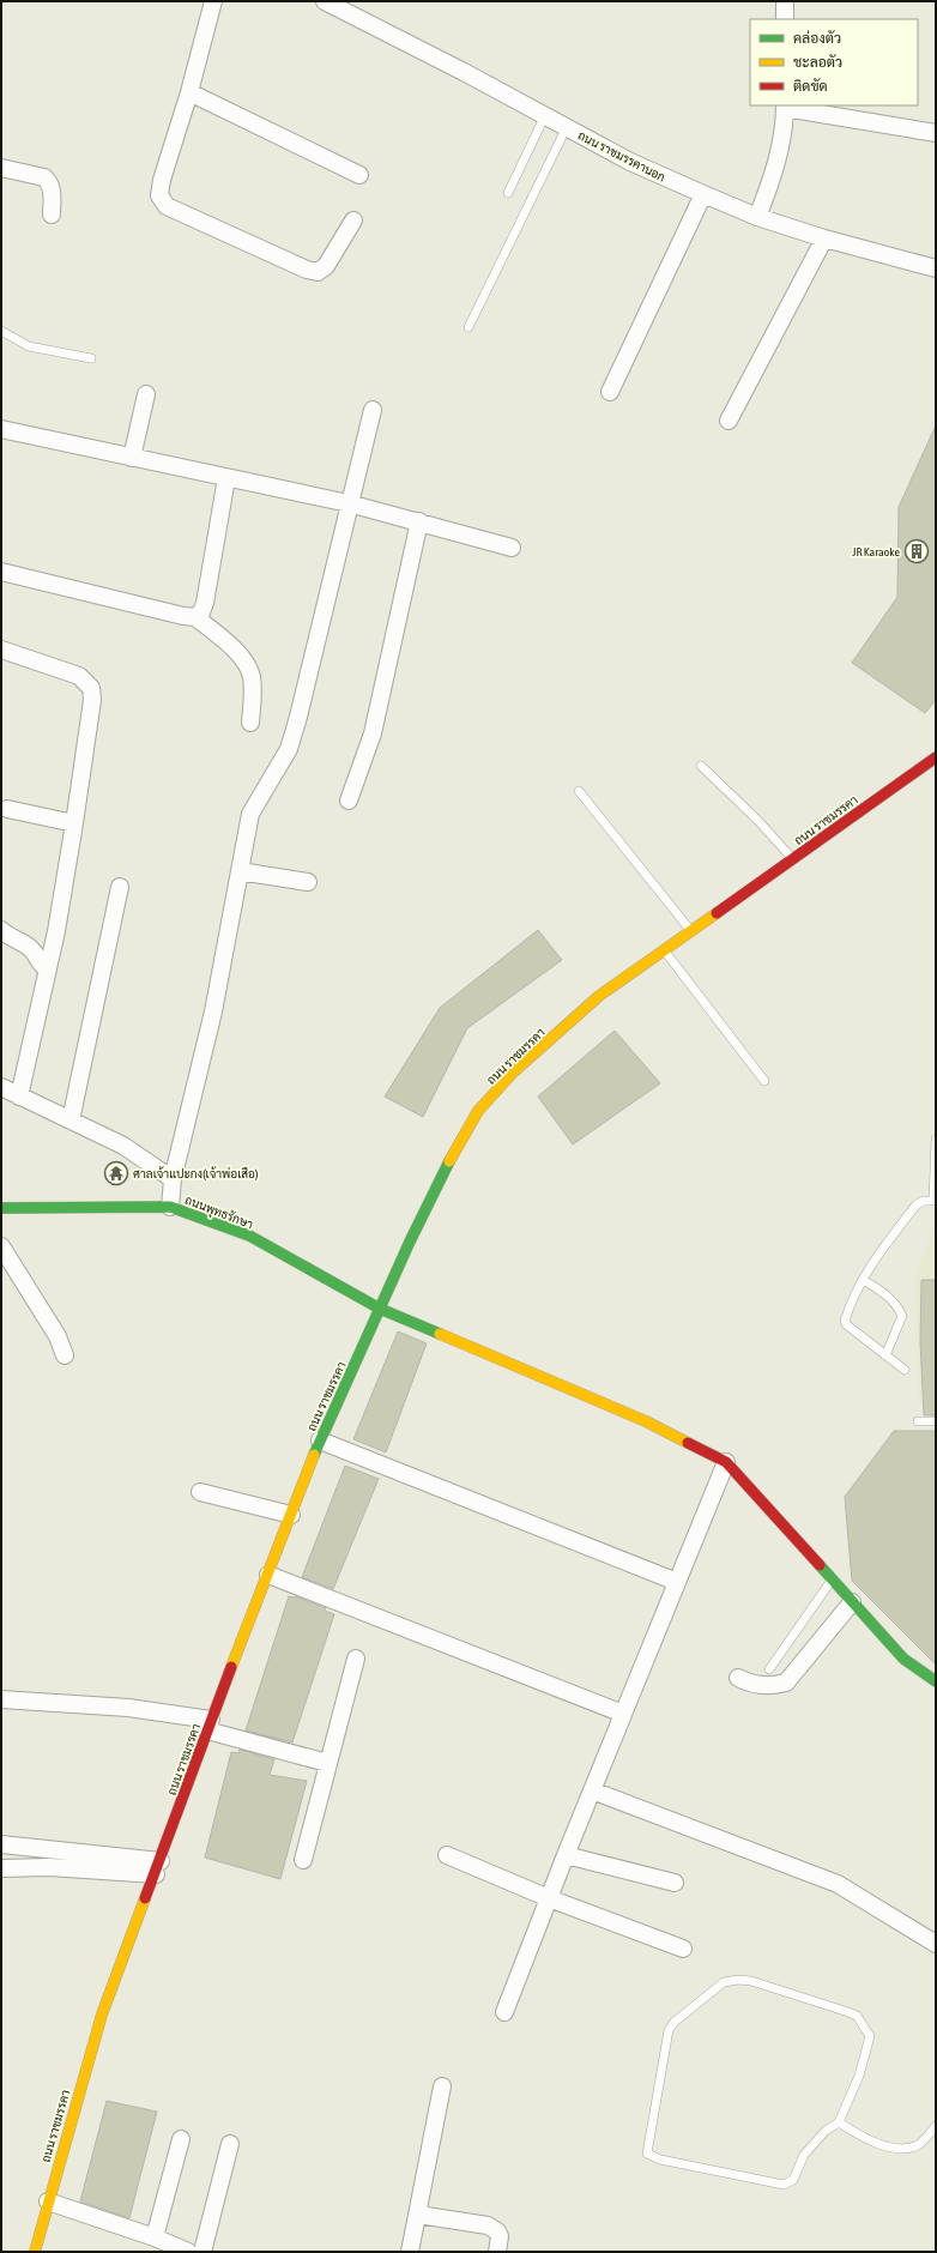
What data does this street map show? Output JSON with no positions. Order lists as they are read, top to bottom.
{
  "streets": {
    "street": ["ถนน ราชมรรคานอก", "ถนน ราชมรรคา", "ถนนพุทธรักษา"]
  },
  "crossings": [
    ["ถนน ราชมรรคา", "ถนนพุทธรักษา"]
  ],
  "places": {
    "building": ["JR Karaoke"],
    "temple": ["ศาลเจ้าแปะกง(เจ้าพ่อเสือ)"]
  },
  "legend": ["คล่องตัว", "ชะลอตัว", "ติดขัด"]
}
